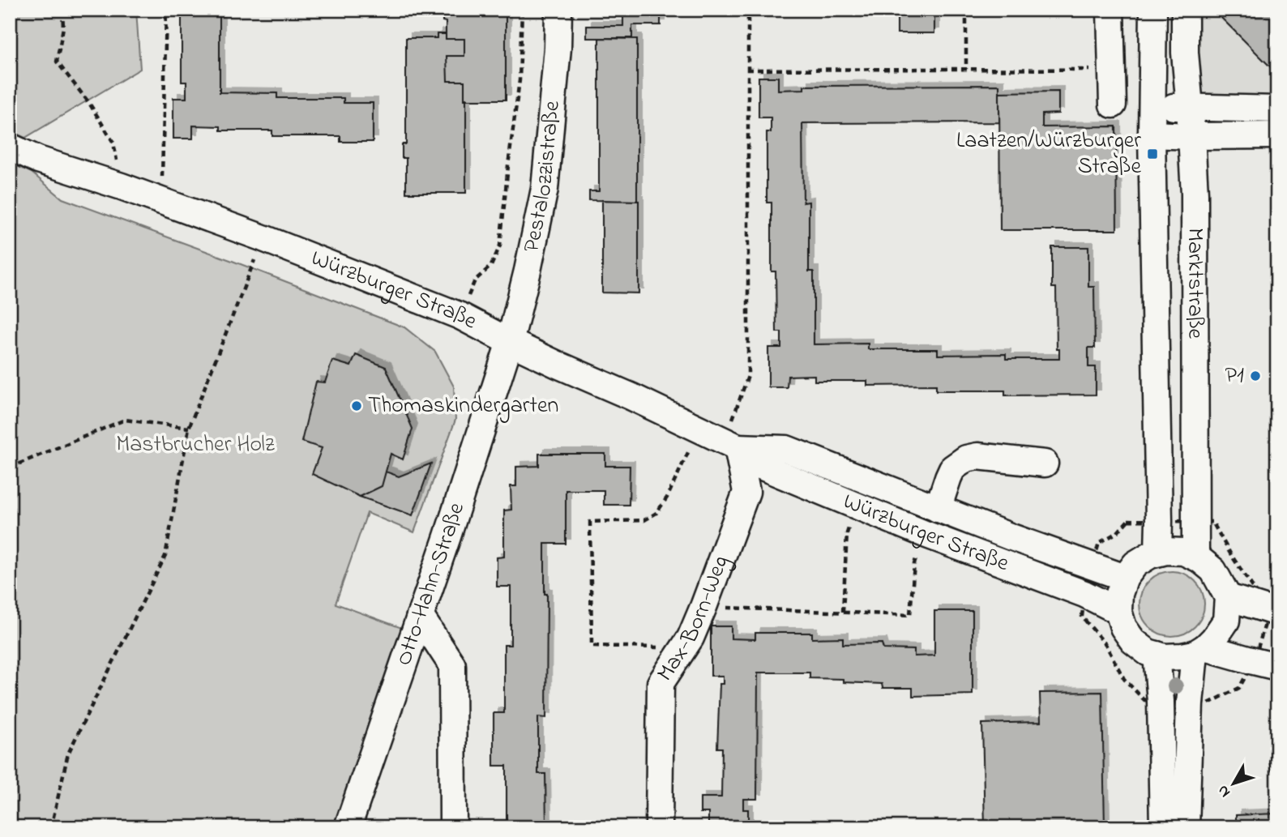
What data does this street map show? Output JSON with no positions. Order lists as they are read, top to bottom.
{
  "streets": {
    "street": [
      "Pestalozzistraße",
      "Marktstraße",
      "Würzburger Straße",
      "Otto-Hahn-Straße",
      "Max-Born-Weg"
    ]
  },
  "crossings": [
    ["Pestalozzistraße", "Würzburger Straße"],
    ["Pestalozzistraße", "Otto-Hahn-Straße"],
    ["Marktstraße", "Würzburger Straße"],
    ["Würzburger Straße", "Otto-Hahn-Straße"],
    ["Würzburger Straße", "Max-Born-Weg"]
  ],
  "parks": ["Mastbrucher Holz"],
  "places": {
    "transit": ["Laatzen/Würzburger Straße"],
    "other": ["P1", "Thomaskindergarten"]
  },
  "north": "bottom left"
}
